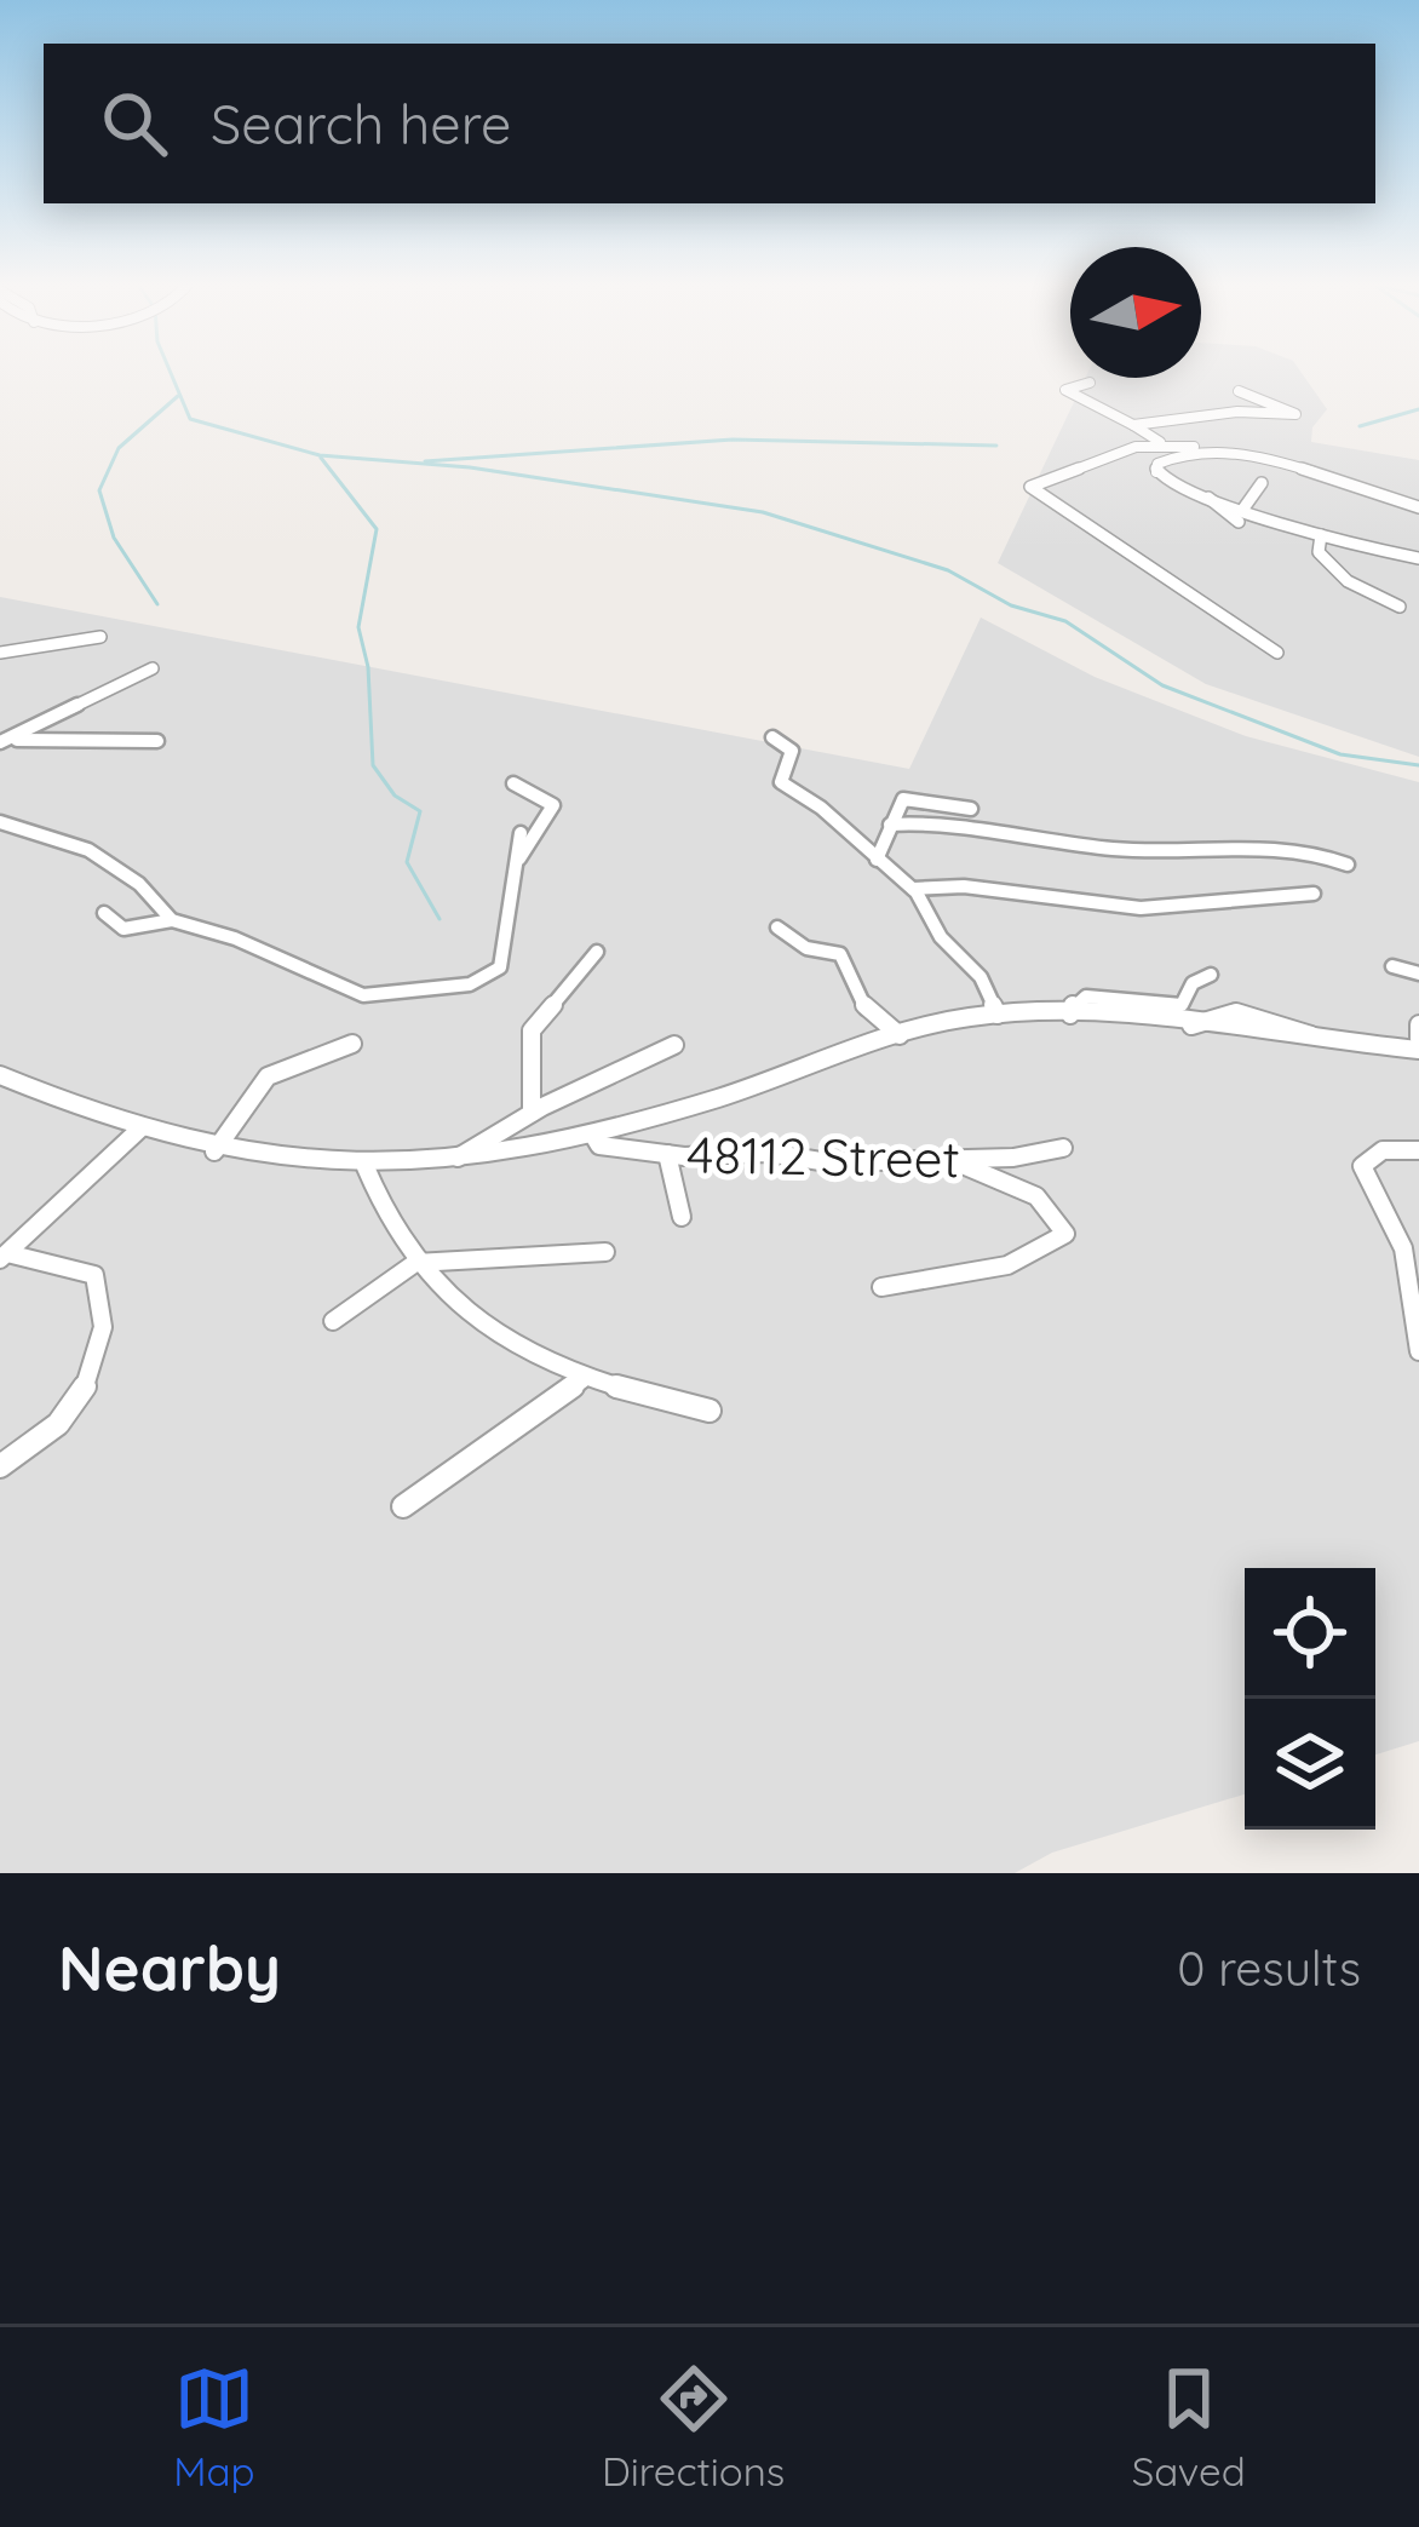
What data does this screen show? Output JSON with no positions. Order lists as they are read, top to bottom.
{
  "streets": {
    "street": ["48112 Street"]
  },
  "north": "right",
  "page": {
    "search": "Search here",
    "heading": ["Nearby", "0 results"],
    "nav": ["Map", "Directions", "Saved"]
  }
}
